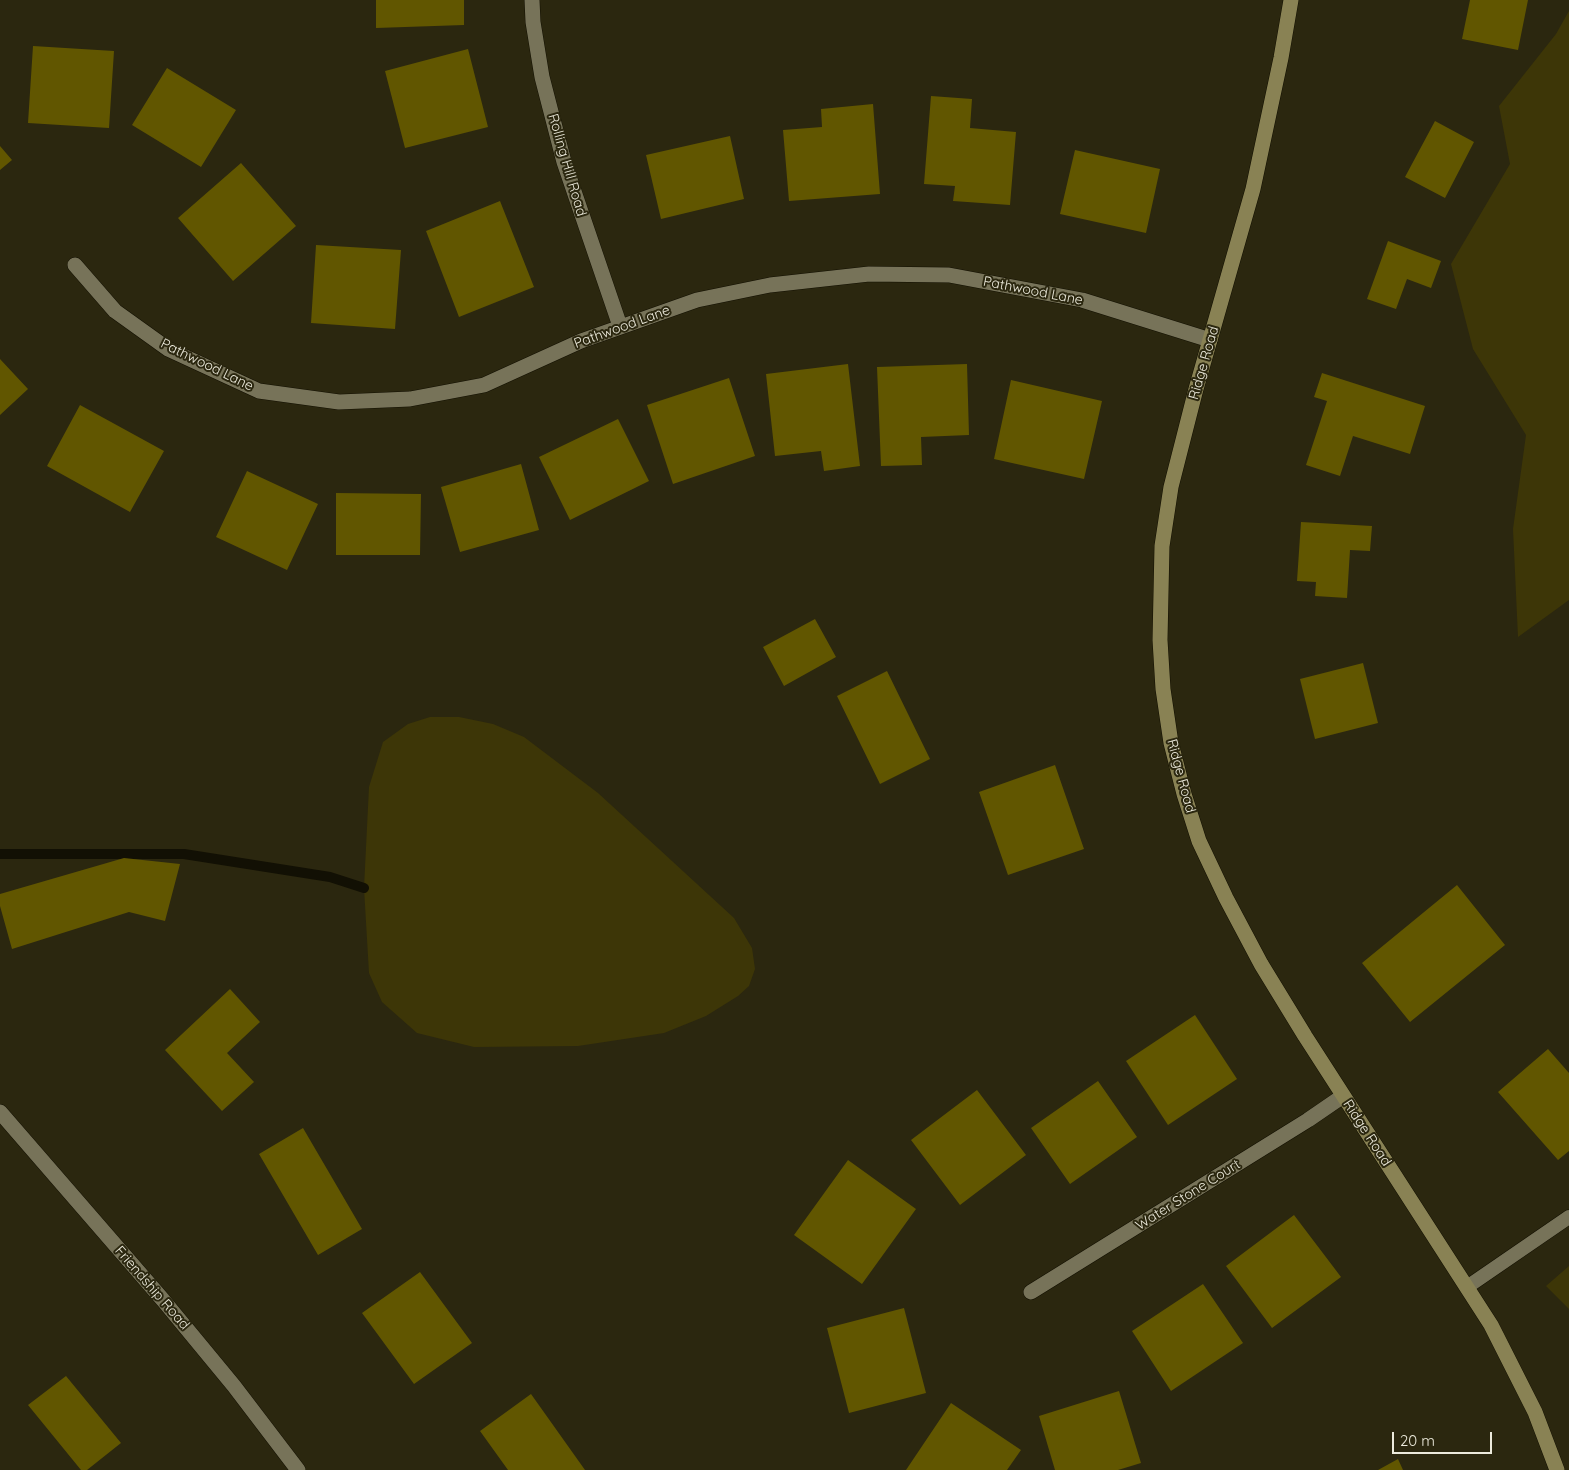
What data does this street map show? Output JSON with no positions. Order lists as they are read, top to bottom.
{
  "streets": {
    "street": [
      "Rolling Hill Road",
      "Pathwood Lane",
      "Ridge Road",
      "Water Stone Court",
      "Friendship Road"
    ]
  },
  "crossings": [
    ["Rolling Hill Road", "Pathwood Lane"],
    ["Pathwood Lane", "Ridge Road"],
    ["Ridge Road", "Water Stone Court"]
  ],
  "scale_bar": "20 m"
}
